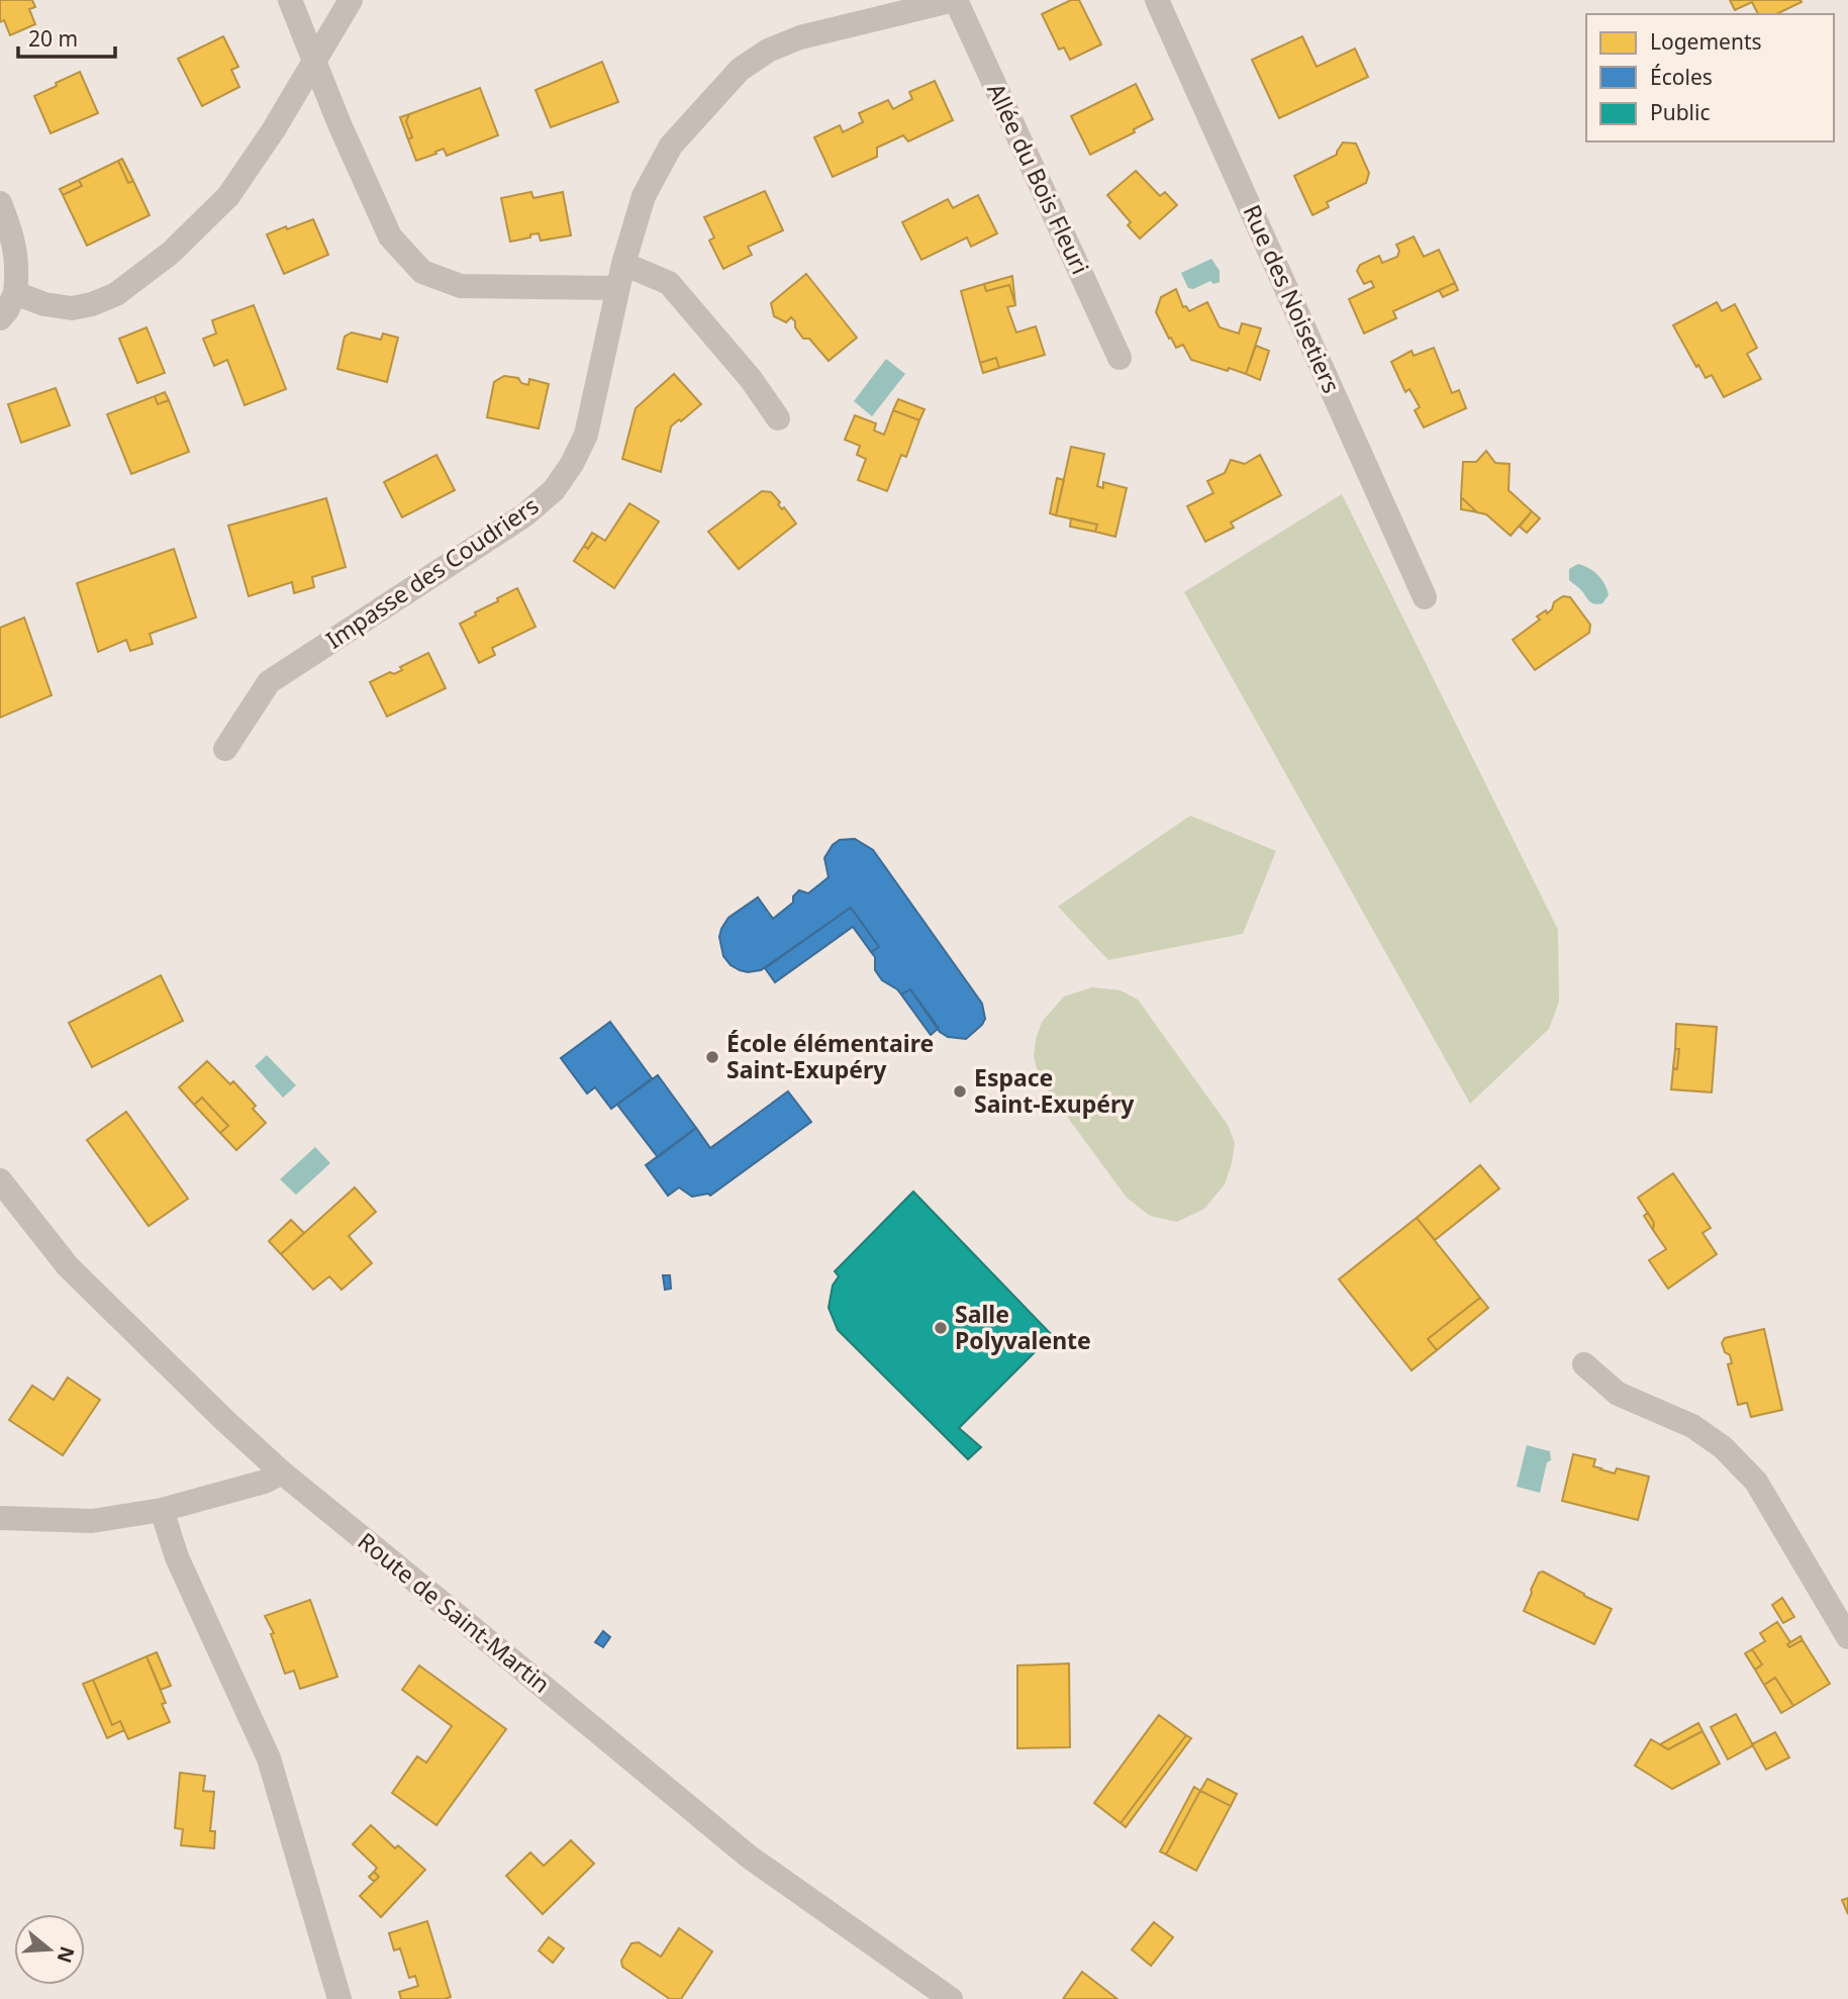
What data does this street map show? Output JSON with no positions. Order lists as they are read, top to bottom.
{
  "streets": {
    "street": [
      "Allée du Bois Fleuri",
      "Rue des Noisetiers",
      "Impasse des Coudriers",
      "Route de Saint-Martin"
    ]
  },
  "crossings": [
    ["Allée du Bois Fleuri", "Impasse des Coudriers"]
  ],
  "places": ["École élémentaire Saint-Exupéry", "Espace Saint-Exupéry", "Salle Polyvalente"],
  "legend": ["Logements", "Écoles", "Public"],
  "scale_bar": "20 m",
  "north": "right"
}
